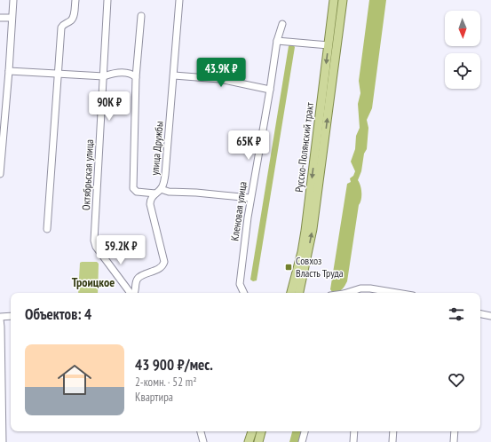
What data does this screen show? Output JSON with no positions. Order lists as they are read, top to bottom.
{
  "streets": {
    "main road": ["Русско-Полянский тракт"],
    "street": ["улица Дружбы", "Октябрьская улица", "Кленовая улица"]
  },
  "districts": ["Троицкое"],
  "places": {
    "transit": ["Совхоз Власть Труда"]
  },
  "north": "bottom",
  "page": {
    "price": [
      "43.9K ₽",
      "90K ₽",
      "65K ₽",
      "59.2K ₽"
    ],
    "heading": "Объектов: 4",
    "list": [
      {
        "name": "43 900 ₽/мес.",
        "note": "2-комн. · 52 m² · Квартира"
      }
    ]
  }
}
